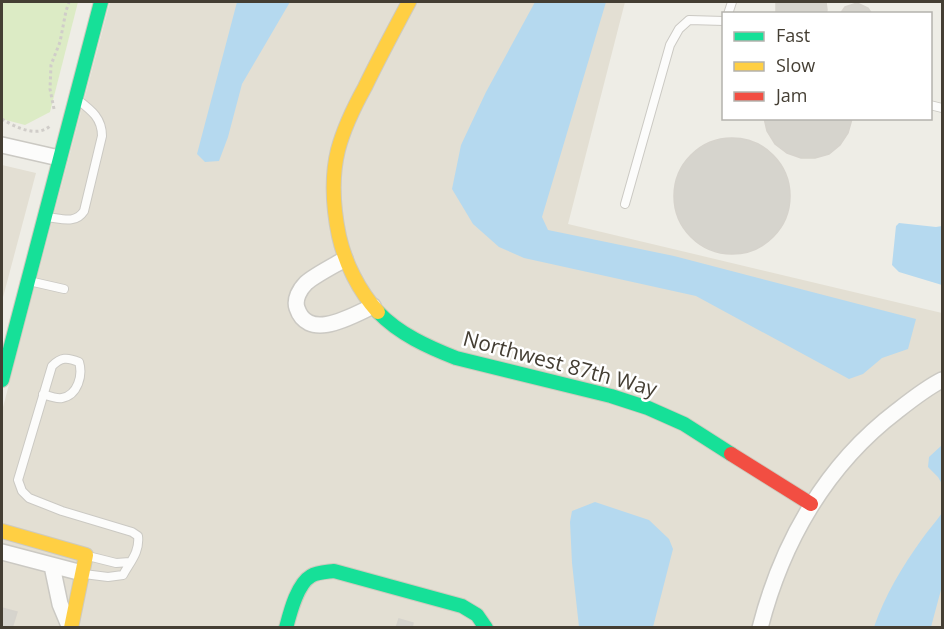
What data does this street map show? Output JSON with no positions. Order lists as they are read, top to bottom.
{
  "streets": {
    "street": ["Northwest 87th Way"]
  },
  "legend": ["Fast", "Slow", "Jam"]
}
